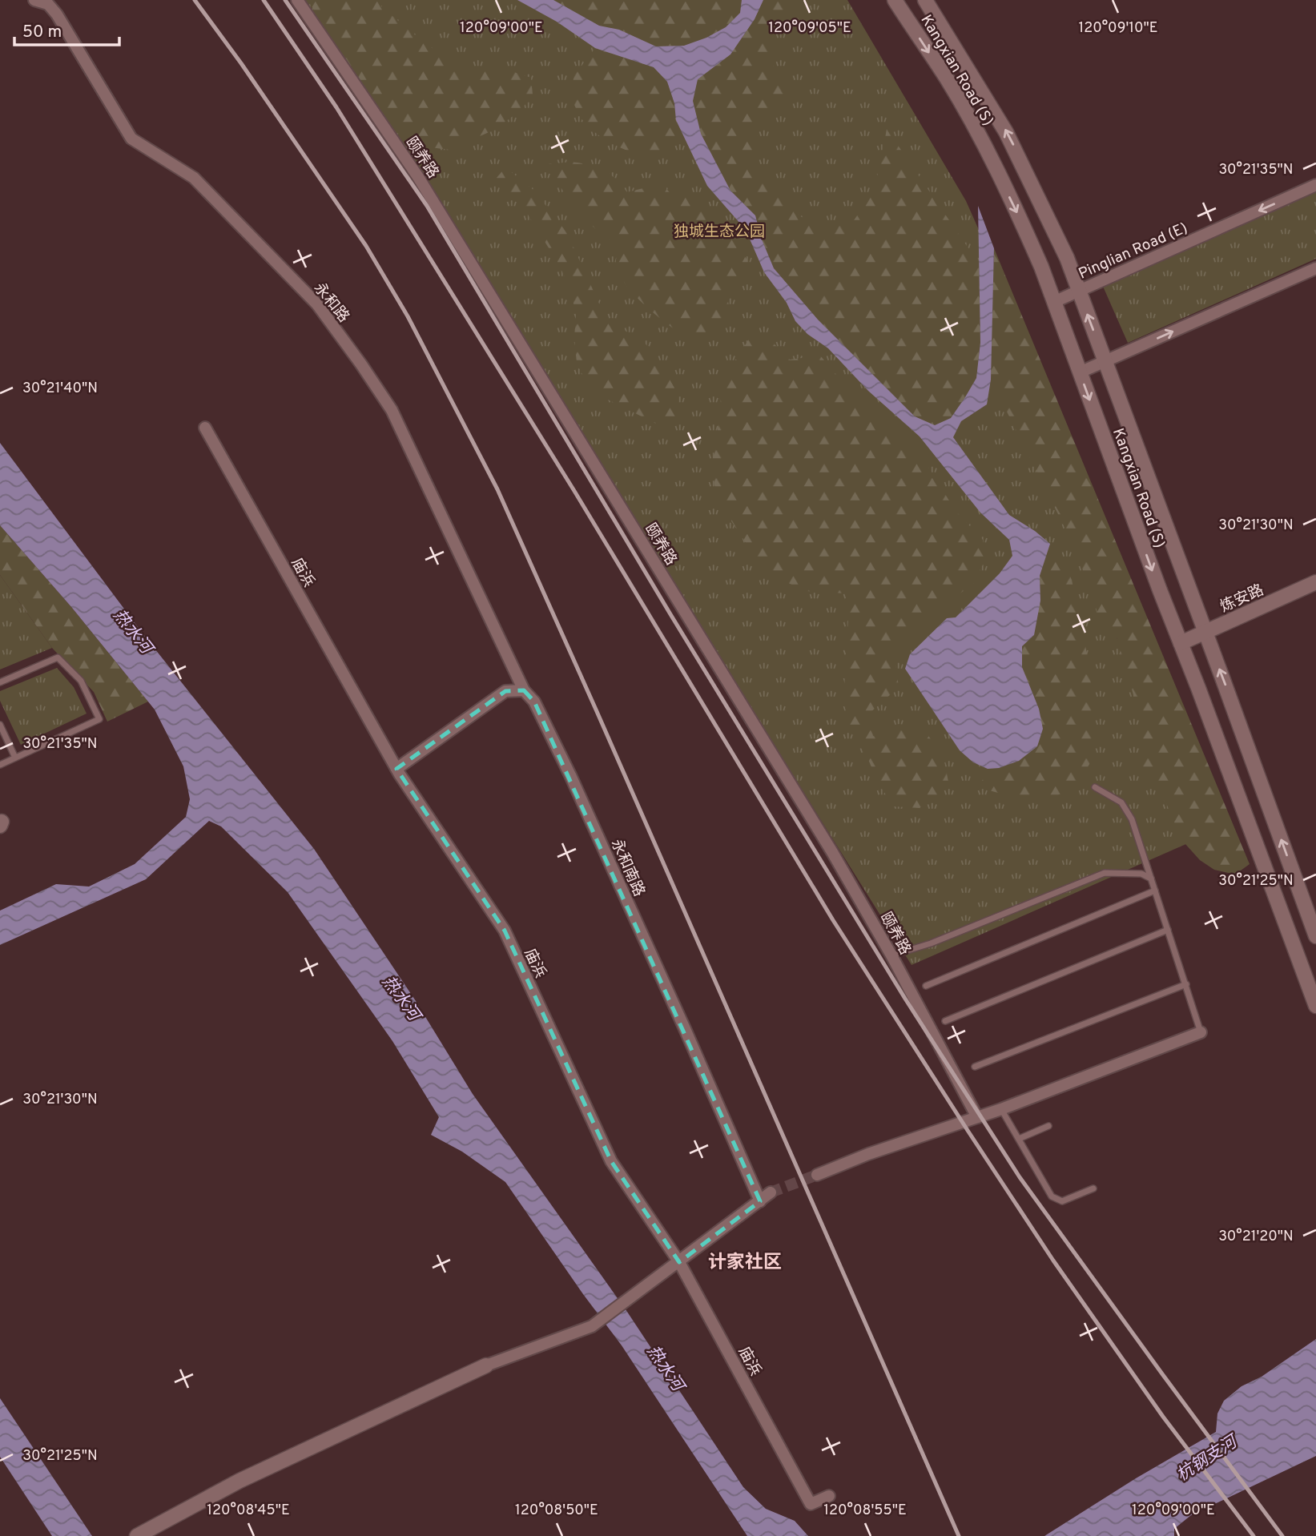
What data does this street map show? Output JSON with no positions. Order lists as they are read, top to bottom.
{
  "streets": {
    "street": [
      "Kangxian Road (S)",
      "颐养路",
      "Pinglian Road (E)",
      "永和路",
      "庙浜",
      "炼安路",
      "永和南路"
    ]
  },
  "crossings": [
    ["Kangxian Road (S)", "Pinglian Road (E)"],
    ["Kangxian Road (S)", "炼安路"],
    ["永和路", "永和南路"]
  ],
  "districts": ["计家社区"],
  "water": ["热水河", "杭钢支河"],
  "parks": ["独城生态公园"],
  "scale_bar": "50 m",
  "coordinates": [
    "120°09'05\"E",
    "120°09'10\"E",
    "120°09'00\"E",
    "30°21'35\"N",
    "30°21'40\"N",
    "30°21'30\"N",
    "30°21'25\"N",
    "30°21'20\"N",
    "120°08'45\"E",
    "120°08'50\"E",
    "120°08'55\"E"
  ]
}
